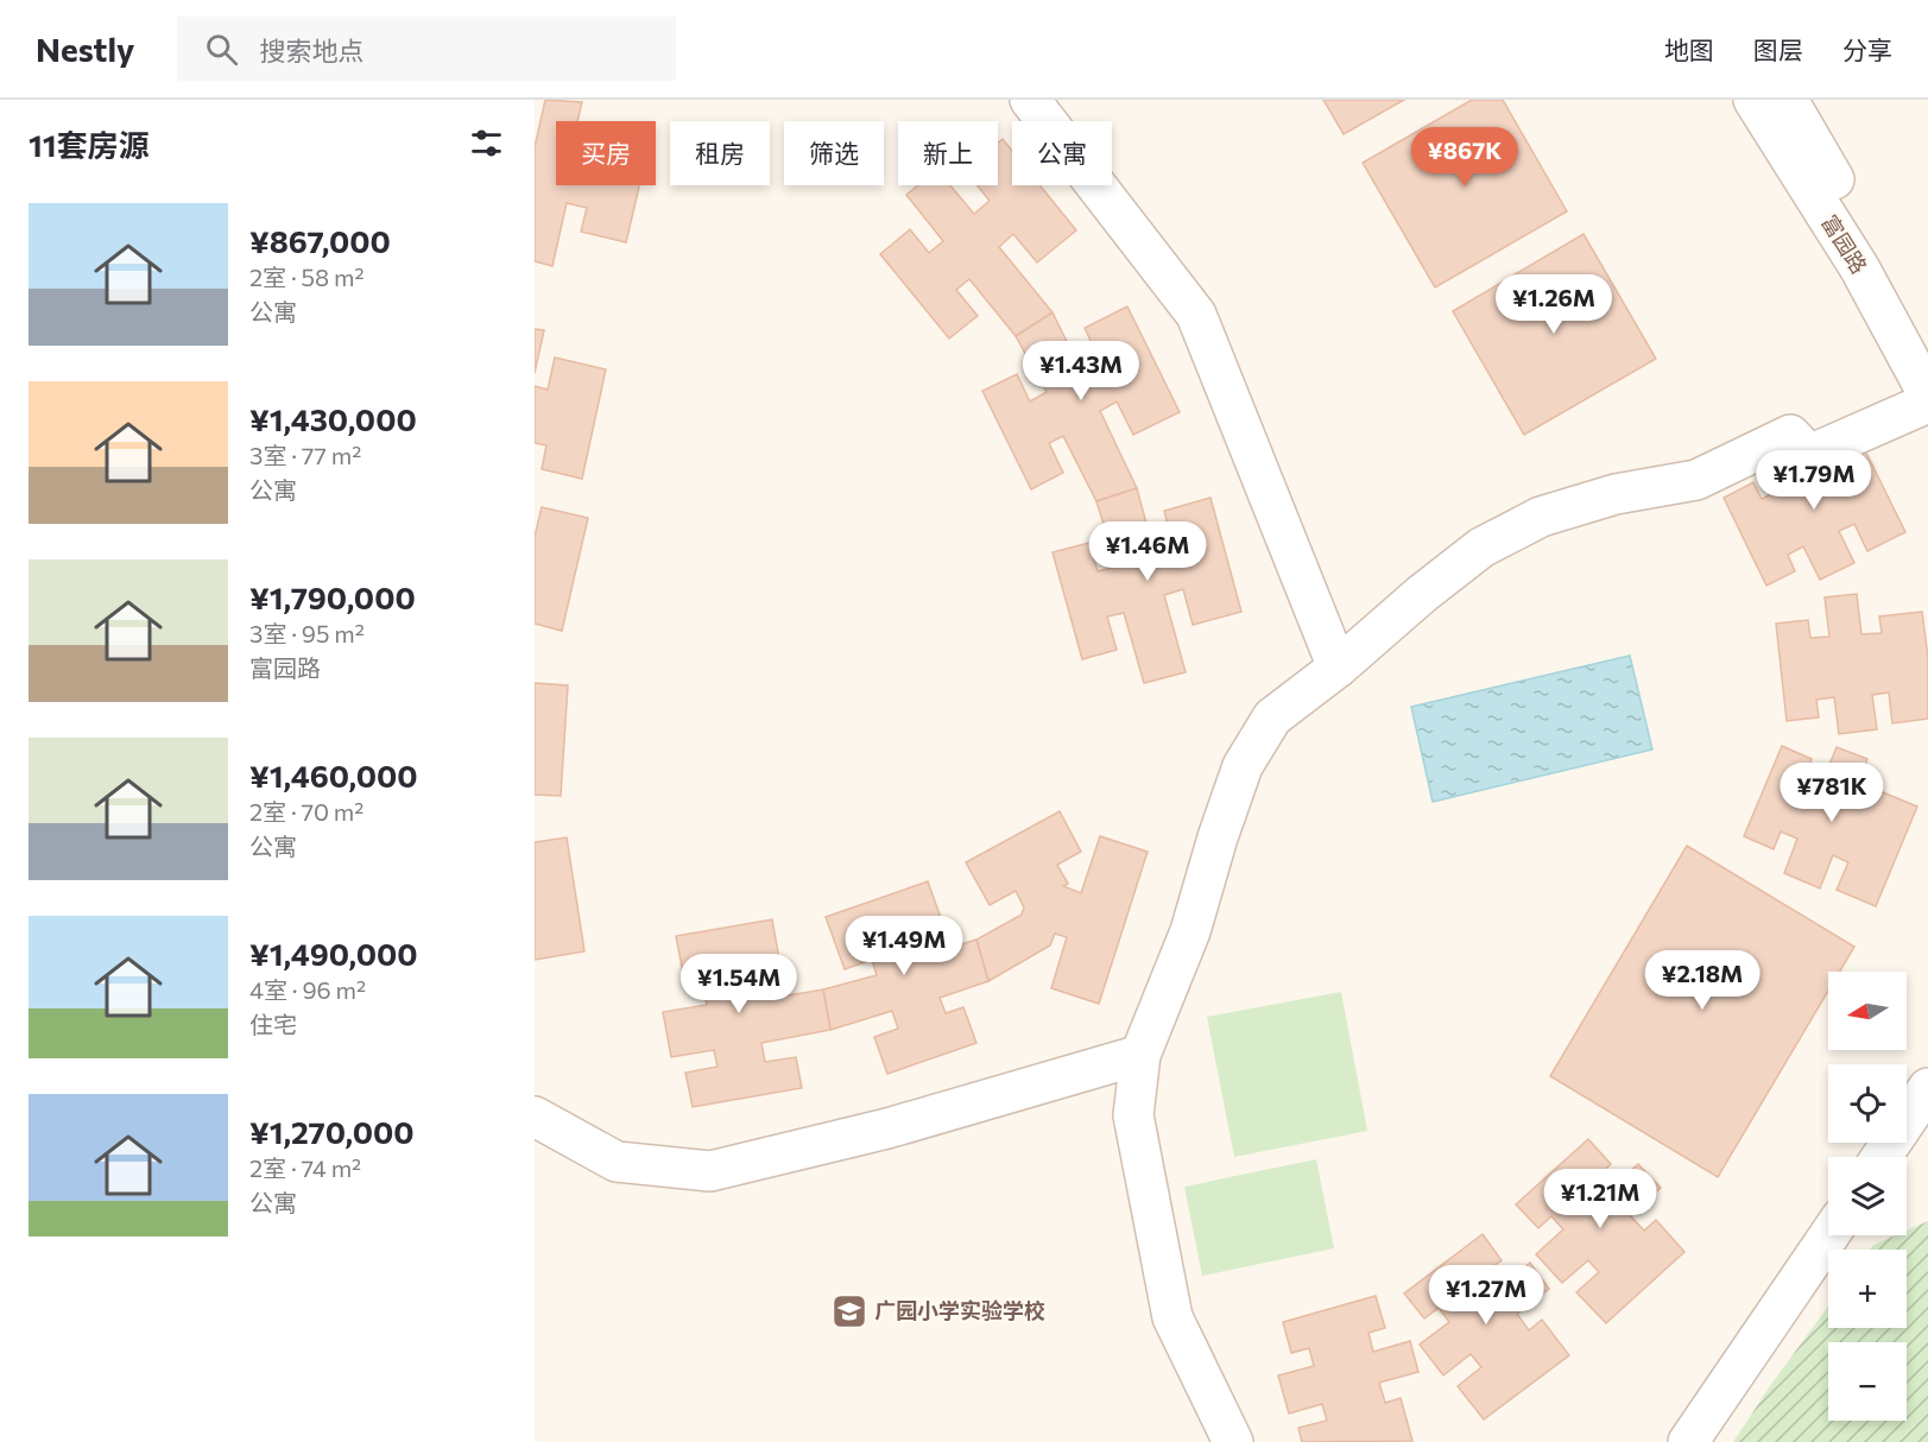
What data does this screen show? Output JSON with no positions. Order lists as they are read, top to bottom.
{
  "streets": {
    "street": ["富园路"]
  },
  "places": {
    "school or university": ["广园小学实验学校"]
  },
  "north": "left",
  "page": {
    "header": "Nestly",
    "search": "搜索地点",
    "nav": ["地图", "图层", "分享"],
    "heading": "11套房源",
    "chip": [
      "买房",
      "租房",
      "筛选",
      "新上",
      "公寓"
    ],
    "price": [
      "¥867K",
      "¥1.26M",
      "¥1.43M",
      "¥1.79M",
      "¥1.46M",
      "¥781K",
      "¥1.49M",
      "¥2.18M",
      "¥1.54M",
      "¥1.21M",
      "¥1.27M"
    ],
    "list": [
      {
        "name": "¥867,000",
        "note": "2室 · 58 m² · 公寓"
      },
      {
        "name": "¥1,430,000",
        "note": "3室 · 77 m² · 公寓"
      },
      {
        "name": "¥1,790,000",
        "note": "3室 · 95 m² · 富园路"
      },
      {
        "name": "¥1,460,000",
        "note": "2室 · 70 m² · 公寓"
      },
      {
        "name": "¥1,490,000",
        "note": "4室 · 96 m² · 住宅"
      },
      {
        "name": "¥1,270,000",
        "note": "2室 · 74 m² · 公寓"
      }
    ],
    "map_buttons": ["+", "−"]
  }
}
